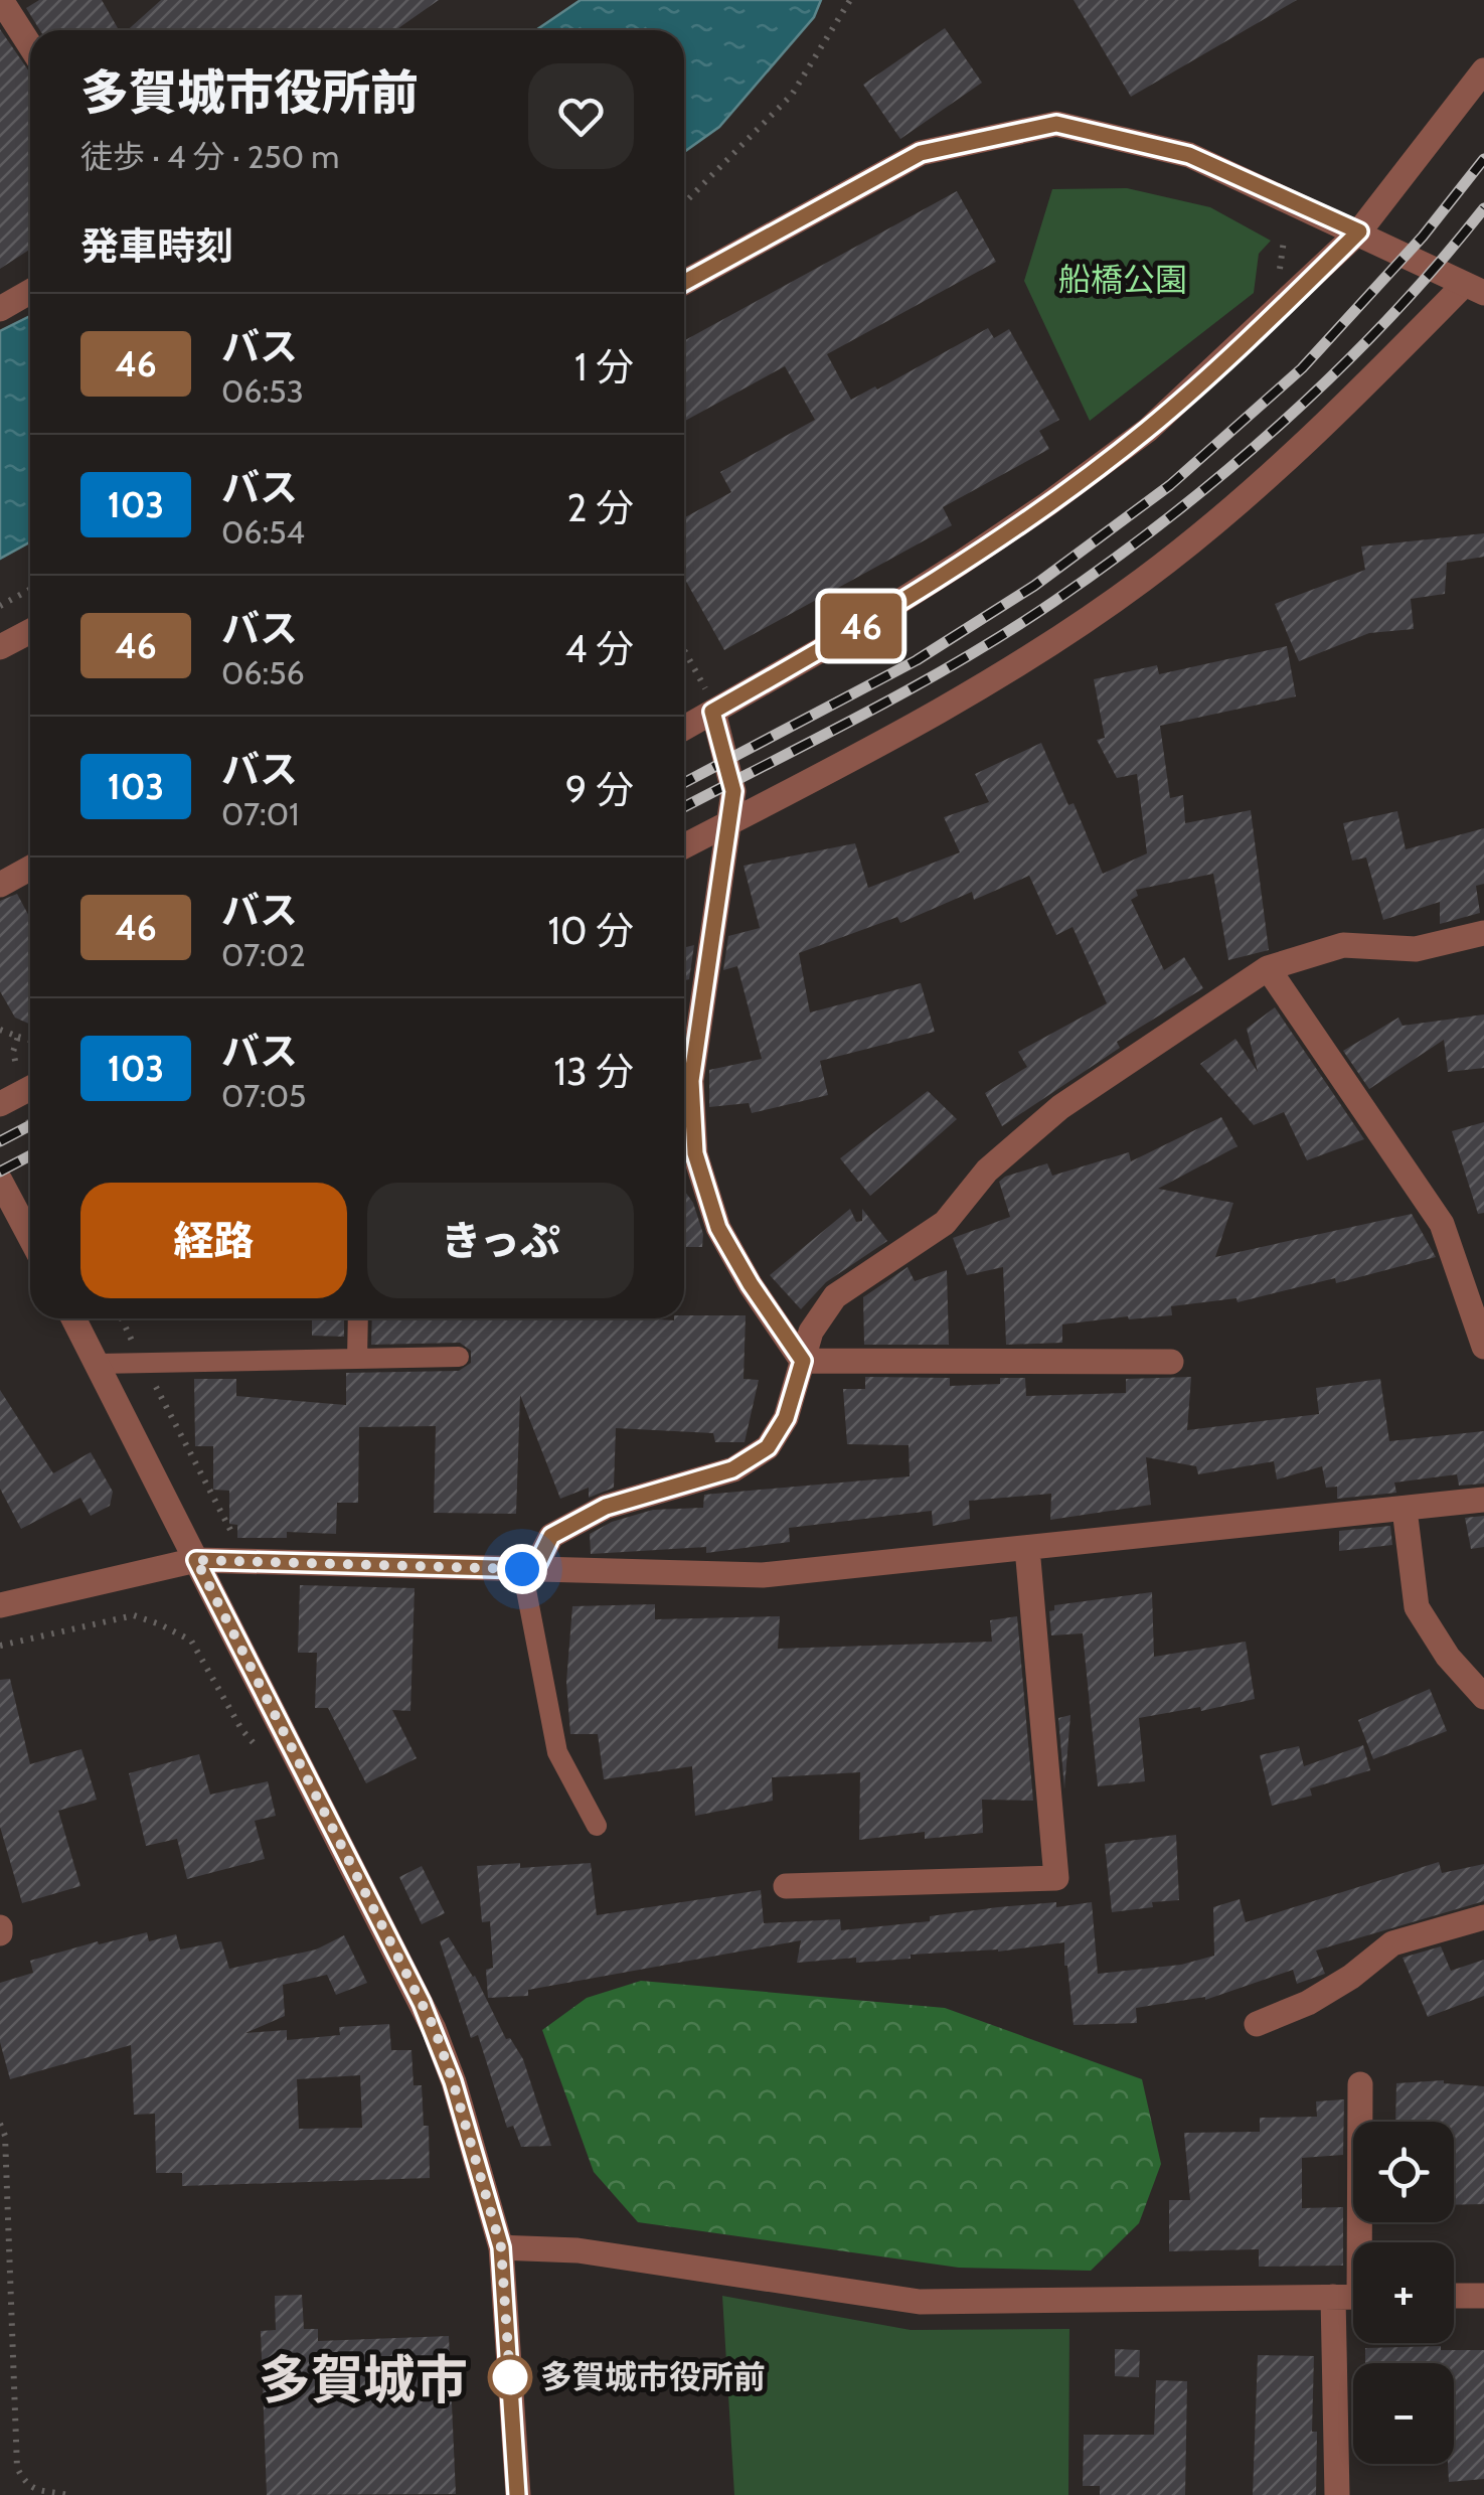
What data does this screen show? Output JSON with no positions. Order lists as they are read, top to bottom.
{
  "districts": ["多賀城市"],
  "parks": ["船橋公園"],
  "places": ["多賀城市役所前"],
  "lines": ["bus line 46"],
  "page": {
    "on_map": "46",
    "heading": [
      ["多賀城市役所前", "徒歩 · 4 分 · 250 m"],
      "発車時刻"
    ],
    "list": [
      {
        "mark": "46",
        "name": "バス",
        "note": "06:53",
        "value": "1 分"
      },
      {
        "mark": "103",
        "name": "バス",
        "note": "06:54",
        "value": "2 分"
      },
      {
        "mark": "46",
        "name": "バス",
        "note": "06:56",
        "value": "4 分"
      },
      {
        "mark": "103",
        "name": "バス",
        "note": "07:01",
        "value": "9 分"
      },
      {
        "mark": "46",
        "name": "バス",
        "note": "07:02",
        "value": "10 分"
      },
      {
        "mark": "103",
        "name": "バス",
        "note": "07:05",
        "value": "13 分"
      }
    ],
    "buttons": ["経路", "きっぷ"],
    "map_buttons": ["+", "−"]
  }
}
